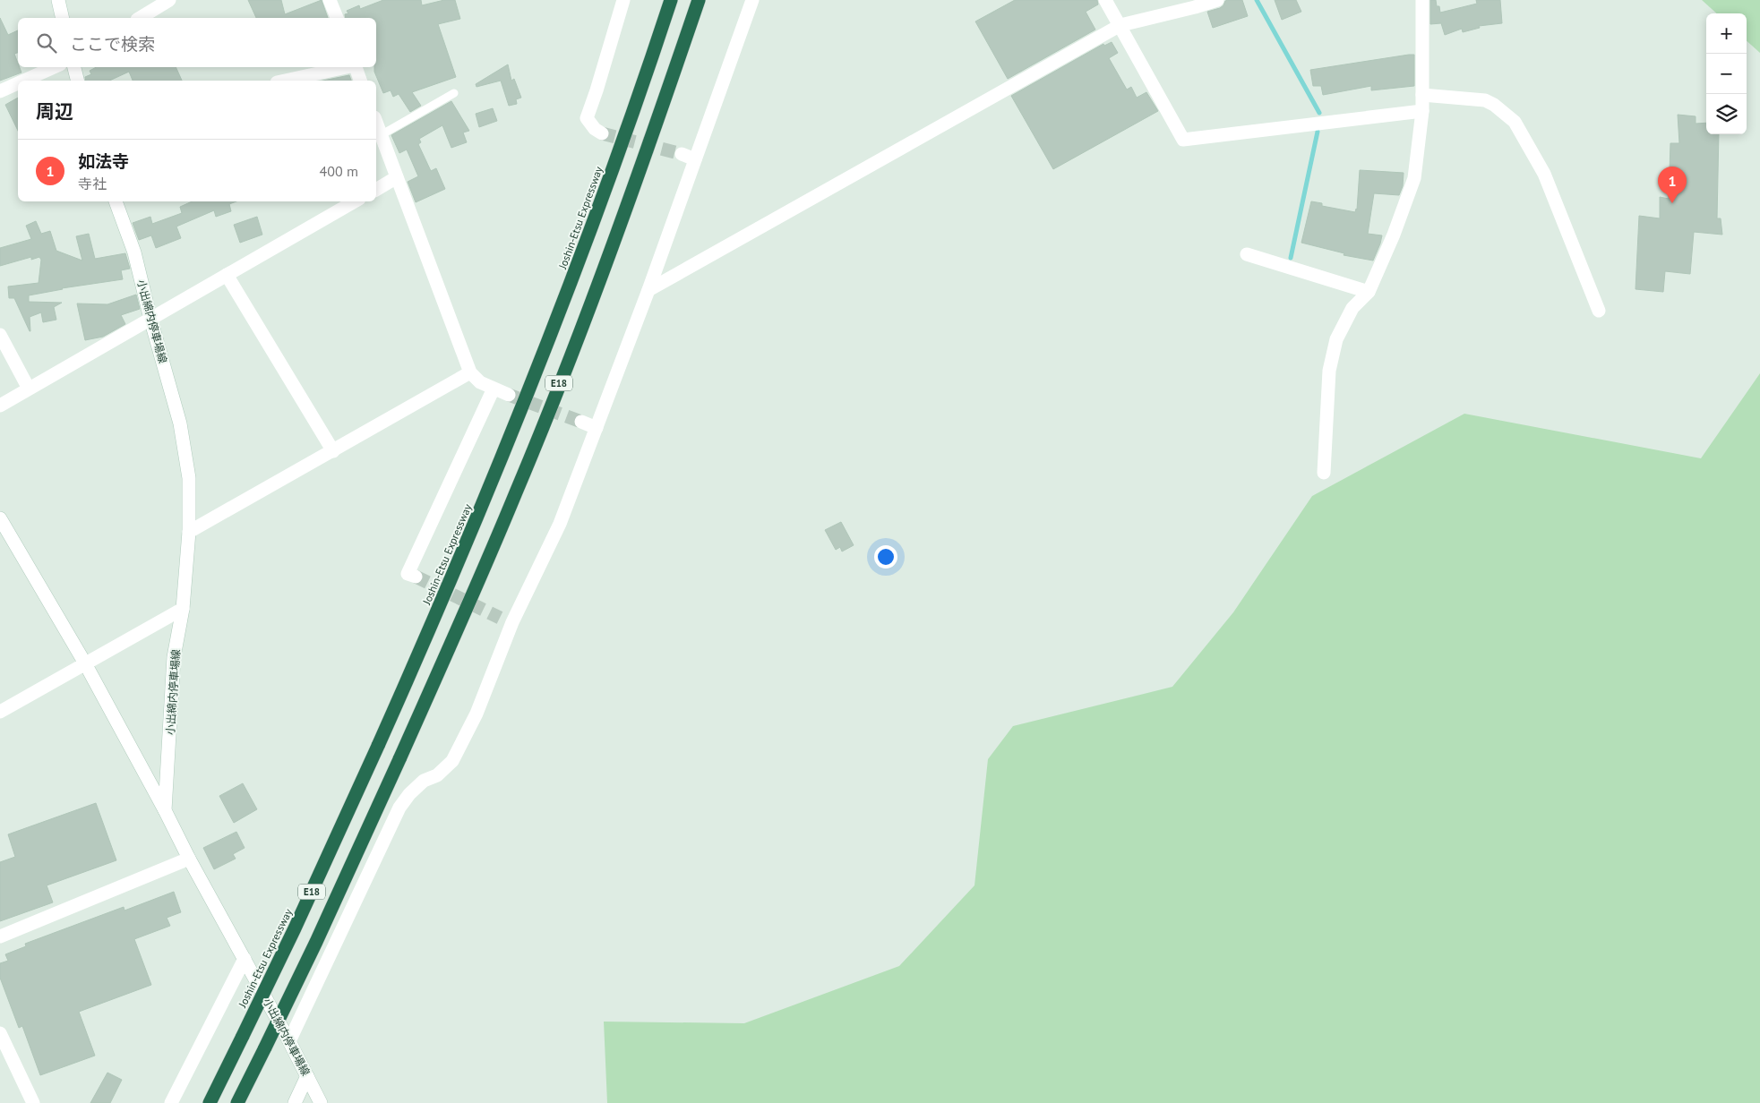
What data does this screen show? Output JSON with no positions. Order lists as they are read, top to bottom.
{
  "streets": {
    "highway": ["Joshin-Etsu Expressway", "E18"],
    "street": ["小出綿内停車場線"]
  },
  "page": {
    "map_buttons": ["+", "−"],
    "search": "ここで検索",
    "heading": "周辺",
    "list": [
      {
        "mark": "1",
        "name": "如法寺",
        "note": "寺社",
        "value": "400 m"
      }
    ],
    "pins": "1"
  }
}
